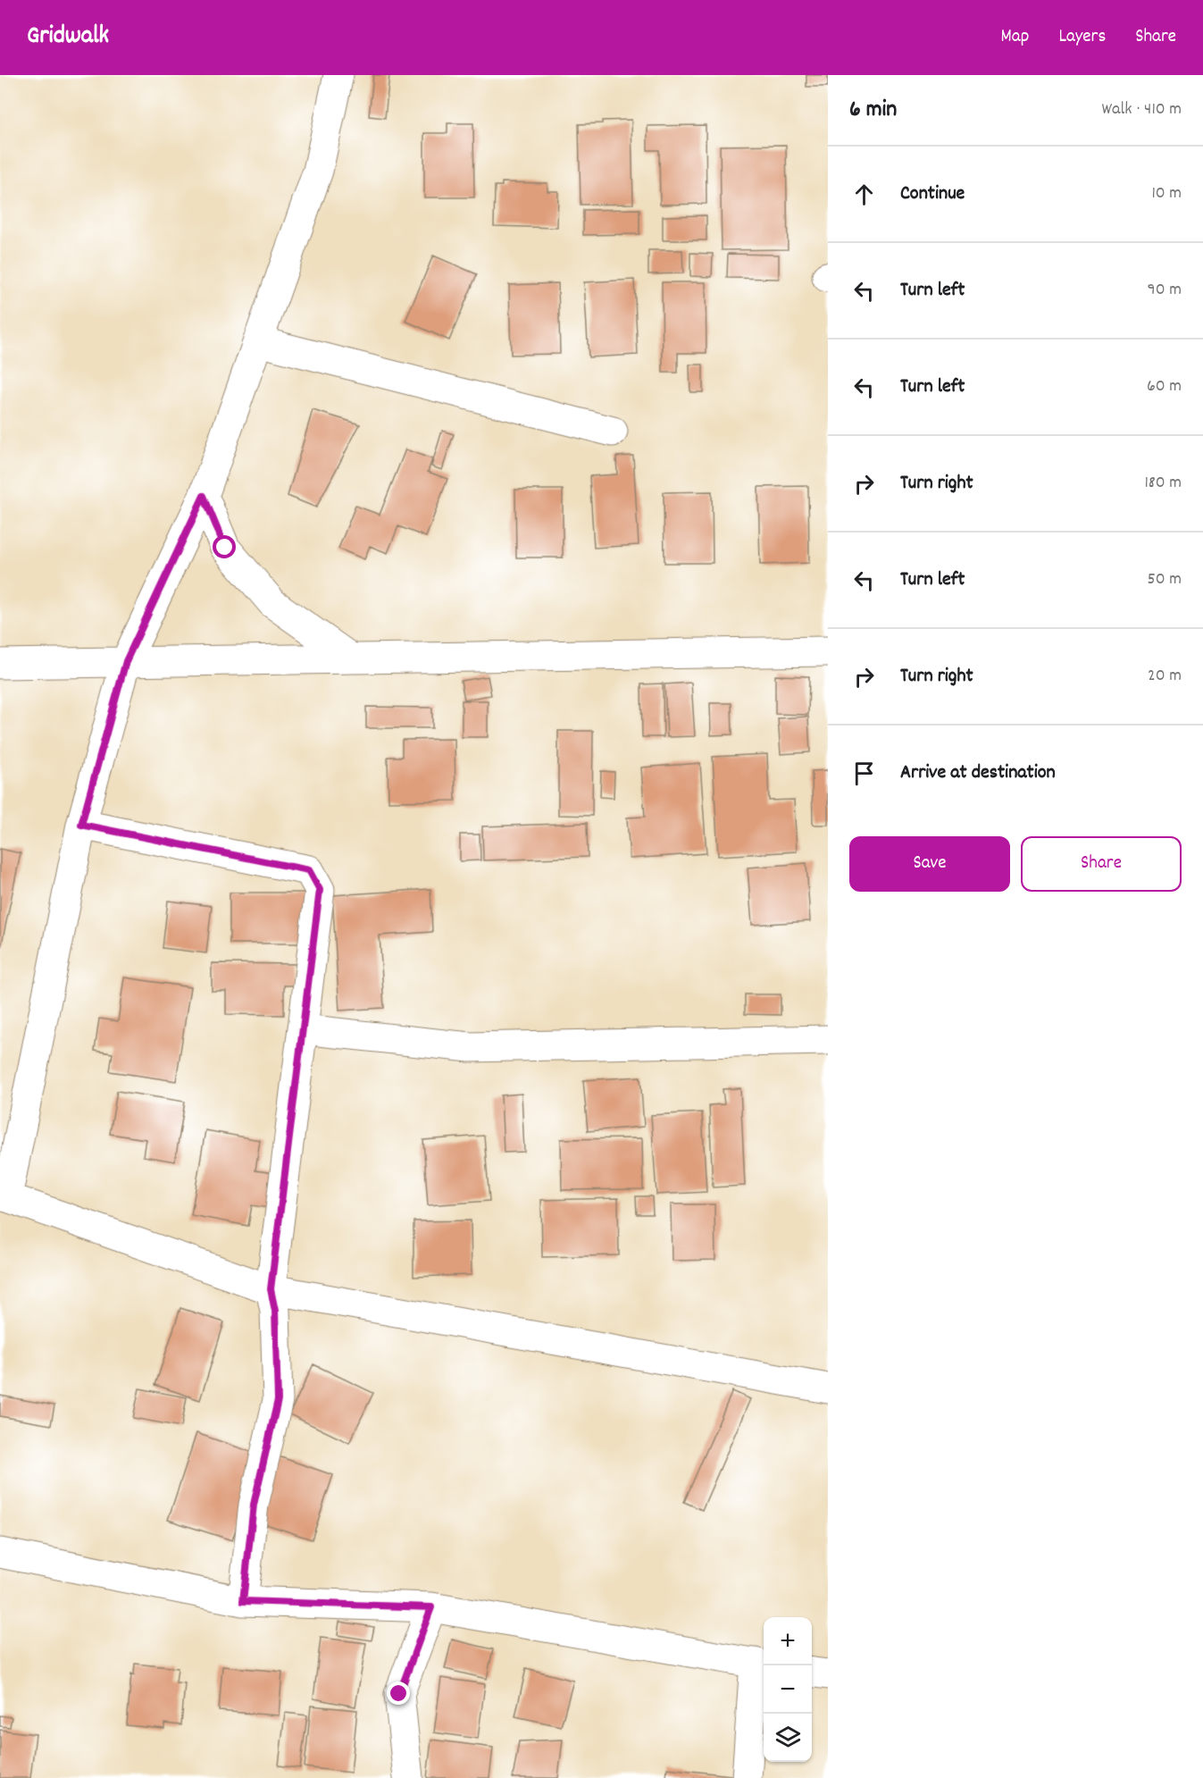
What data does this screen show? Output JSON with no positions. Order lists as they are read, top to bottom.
{
  "page": {
    "header": "Gridwalk",
    "nav": ["Map", "Layers", "Share"],
    "heading": ["6 min", "Walk · 410 m"],
    "list": [
      ["Continue", "10 m"],
      ["Turn left", "90 m"],
      ["Turn left", "60 m"],
      ["Turn right", "180 m"],
      ["Turn left", "50 m"],
      ["Turn right", "20 m"],
      "Arrive at destination"
    ],
    "buttons": ["Save", "Share"],
    "map_buttons": ["+", "−"]
  }
}
